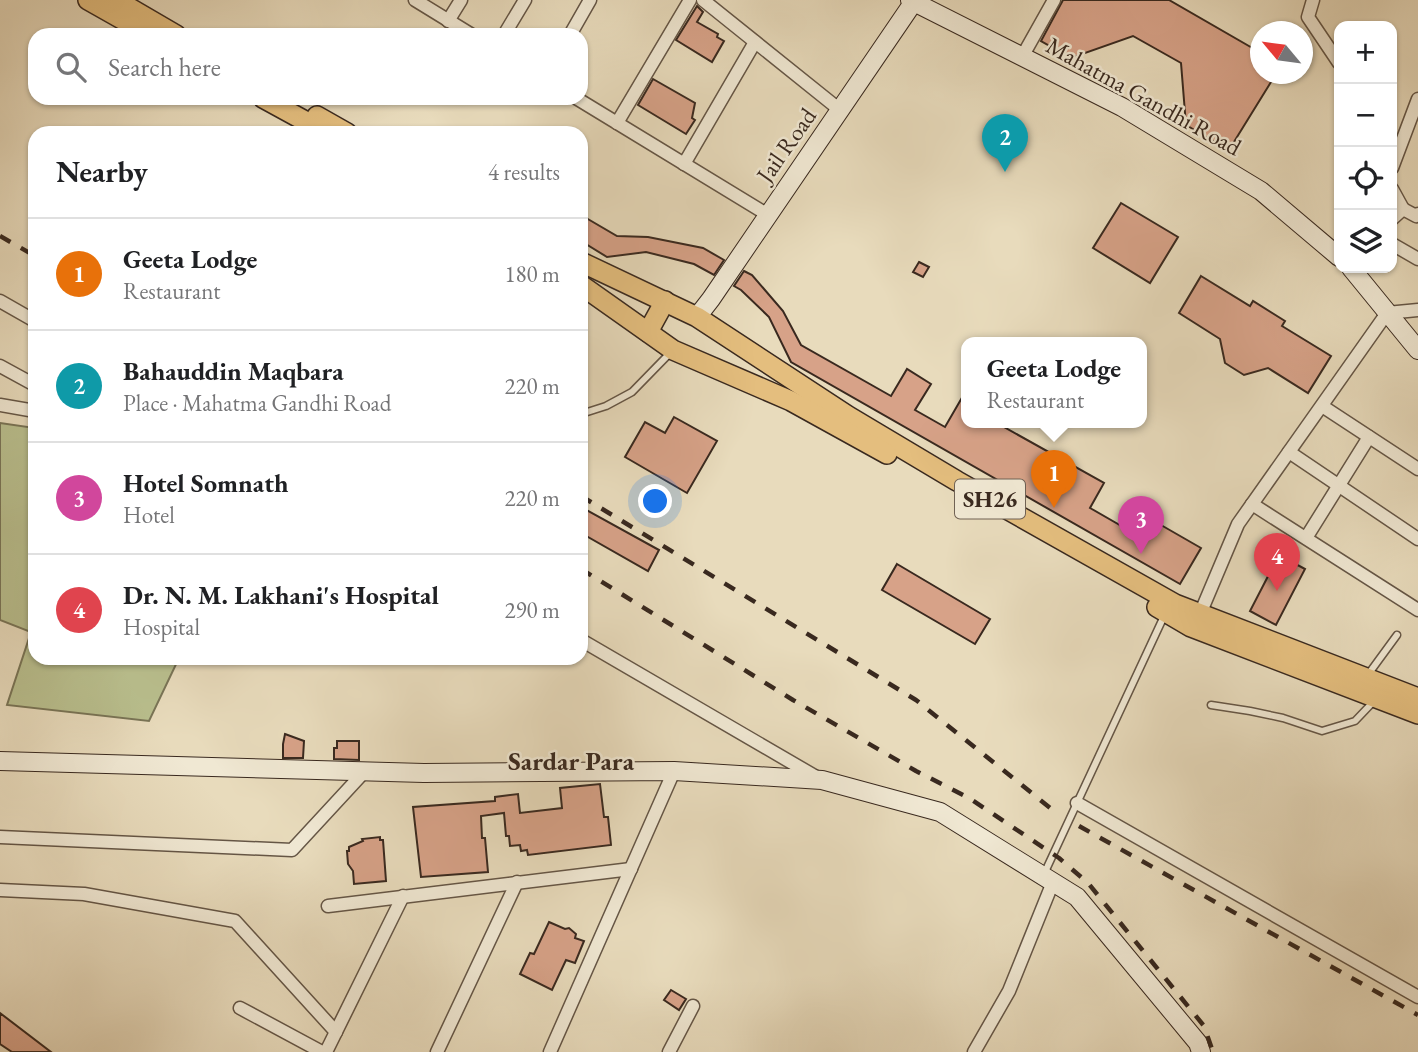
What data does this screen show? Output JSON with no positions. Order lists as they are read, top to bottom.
{
  "streets": {
    "main road": ["SH26"],
    "street": ["Mahatma Gandhi Road", "Jail Road"]
  },
  "crossings": [
    ["Mahatma Gandhi Road", "Jail Road"],
    ["Jail Road", "SH26"]
  ],
  "districts": ["Sardar Para"],
  "north": "top left",
  "page": {
    "map_buttons": ["+", "−"],
    "search": "Search here",
    "pins": [
      "2",
      "1",
      "3",
      "4"
    ],
    "heading": ["Nearby", "4 results"],
    "list": [
      {
        "mark": "1",
        "name": "Geeta Lodge",
        "note": "Restaurant",
        "value": "180 m"
      },
      {
        "mark": "2",
        "name": "Bahauddin Maqbara",
        "note": "Place · Mahatma Gandhi Road",
        "value": "220 m"
      },
      {
        "mark": "3",
        "name": "Hotel Somnath",
        "note": "Hotel",
        "value": "220 m"
      },
      {
        "mark": "4",
        "name": "Dr. N. M. Lakhani's Hospital",
        "note": "Hospital",
        "value": "290 m"
      }
    ],
    "popup": ["Geeta Lodge", "Restaurant"]
  }
}
